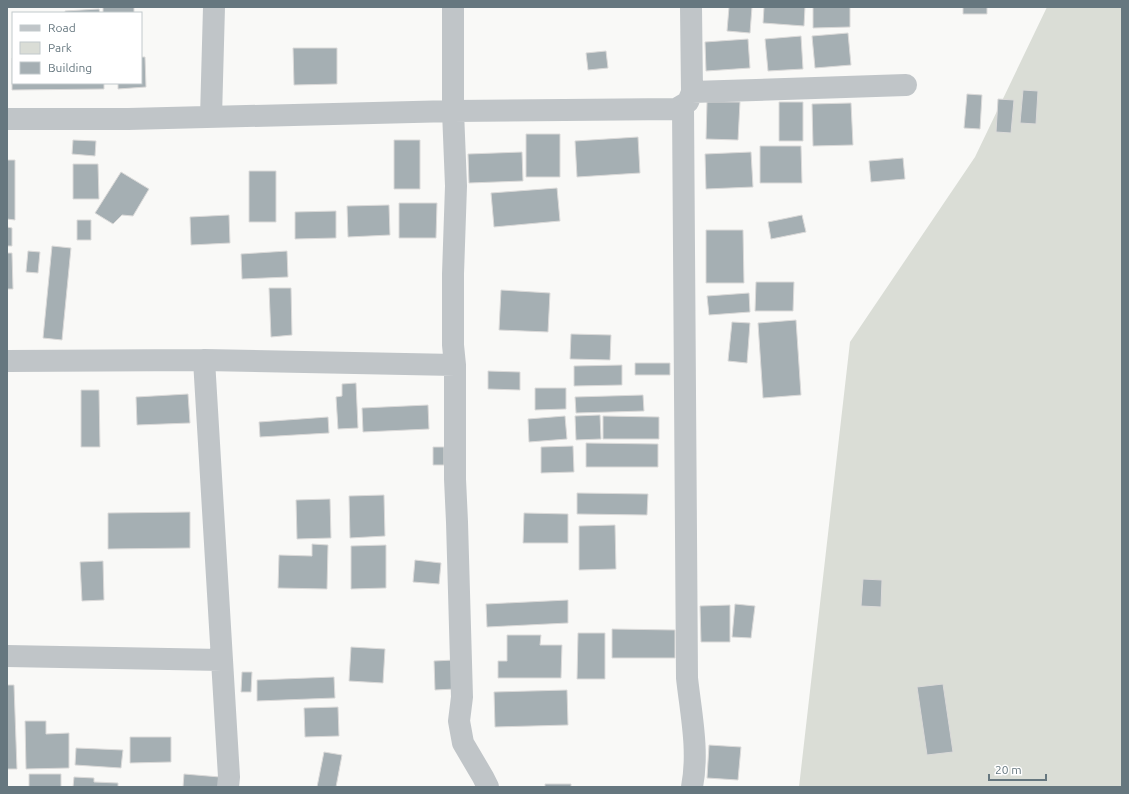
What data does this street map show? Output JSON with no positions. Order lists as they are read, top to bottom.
{
  "legend": ["Road", "Park", "Building"],
  "scale_bar": "20 m"
}
